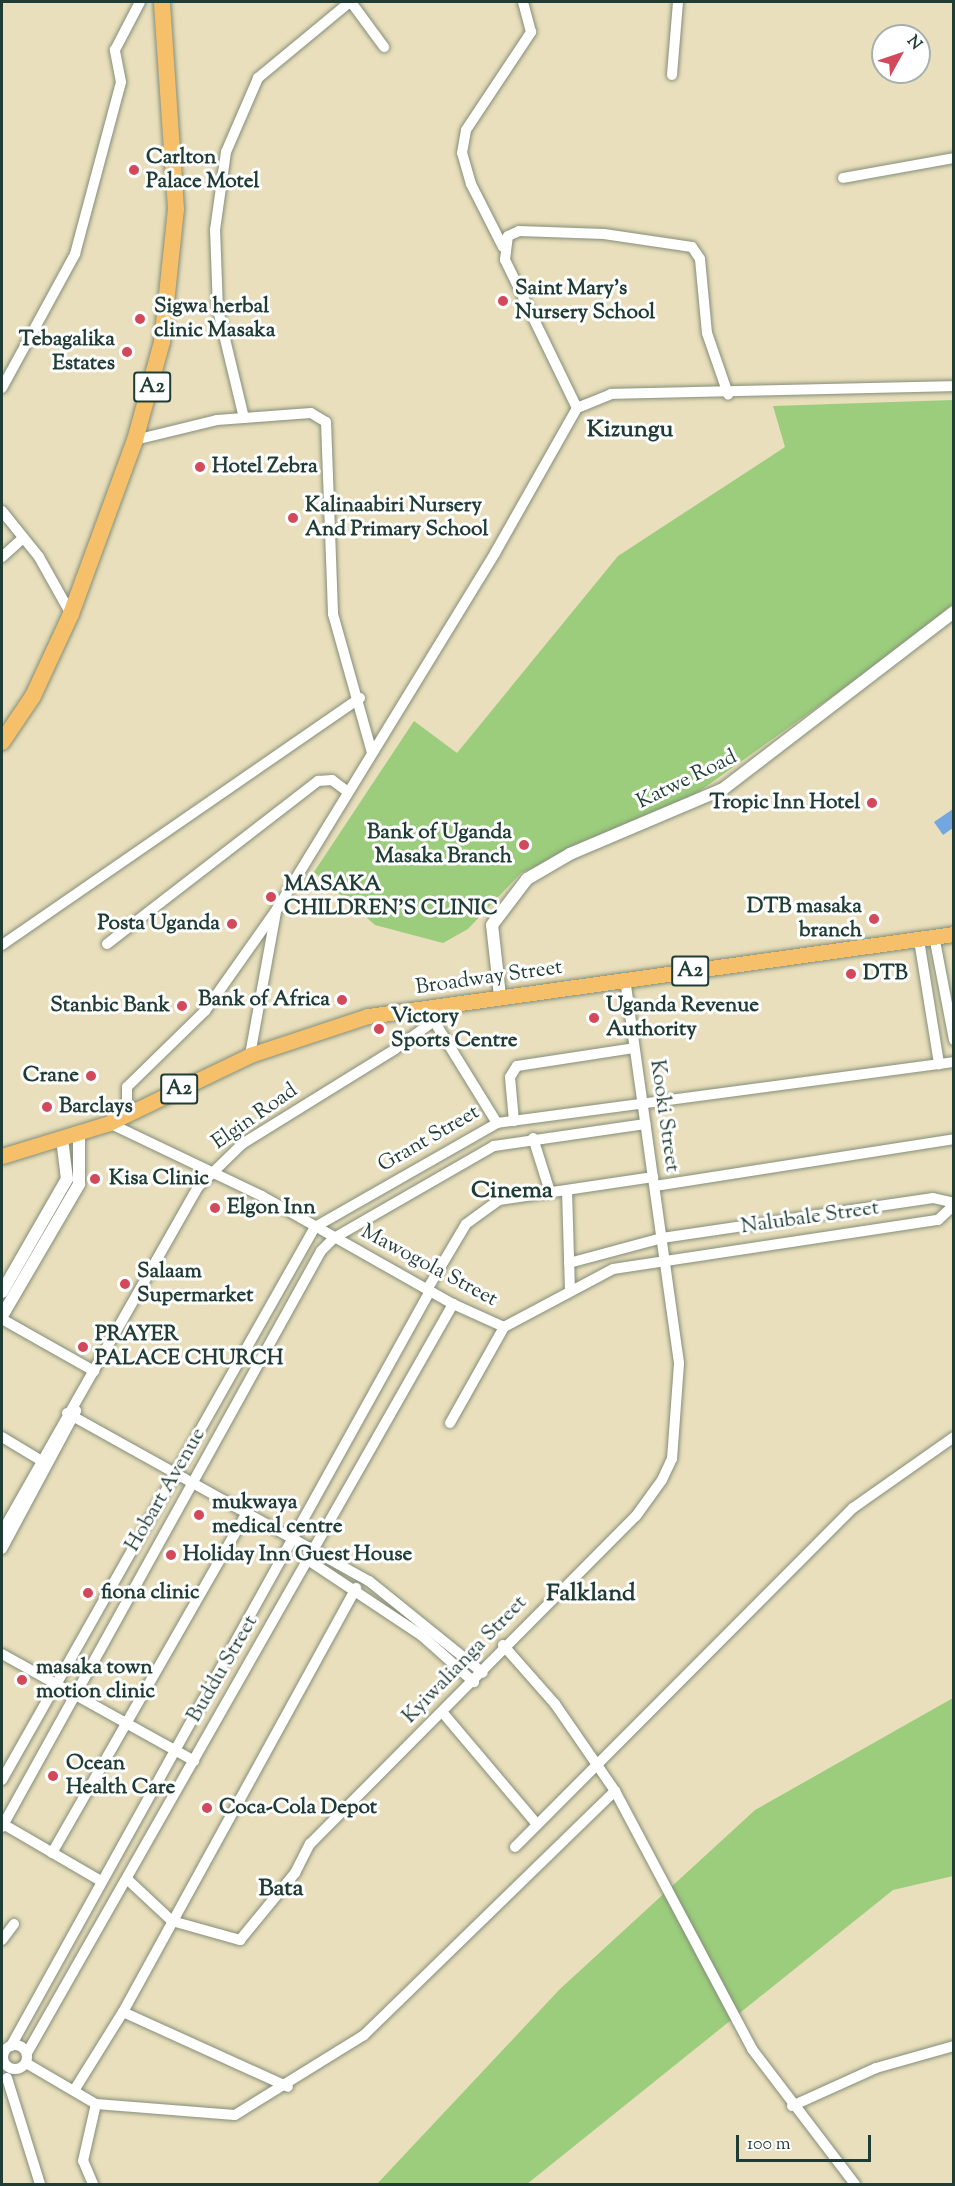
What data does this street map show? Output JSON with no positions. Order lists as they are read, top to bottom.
{
  "streets": {
    "highway": ["A2"],
    "main road": ["Broadway Street"],
    "street": [
      "Katwe Road",
      "Kooki Street",
      "Elgin Road",
      "Grant Street",
      "Nalubale Street",
      "Mawogola Street",
      "Hobart Avenue",
      "Kyiwalianga Street",
      "Buddu Street"
    ]
  },
  "crossings": [
    ["A2", "Broadway Street"],
    ["Katwe Road", "Broadway Street"],
    ["Broadway Street", "Kooki Street"],
    ["Broadway Street", "Elgin Road"],
    ["Broadway Street", "Mawogola Street"],
    ["Kooki Street", "Grant Street"],
    ["Kooki Street", "Nalubale Street"],
    ["Kooki Street", "Mawogola Street"],
    ["Kooki Street", "Kyiwalianga Street"],
    ["Elgin Road", "Mawogola Street"],
    ["Grant Street", "Mawogola Street"],
    ["Grant Street", "Hobart Avenue"],
    ["Nalubale Street", "Mawogola Street"],
    ["Nalubale Street", "Kyiwalianga Street"],
    ["Mawogola Street", "Hobart Avenue"],
    ["Mawogola Street", "Kyiwalianga Street"],
    ["Mawogola Street", "Buddu Street"],
    ["Kyiwalianga Street", "Buddu Street"]
  ],
  "districts": [
    "Kizungu",
    "Cinema",
    "Falkland",
    "Bata"
  ],
  "places": [
    "Carlton Palace Motel",
    "Saint Mary's Nursery School",
    "Sigwa herbal clinic Masaka",
    "Tebagalika Estates",
    "Hotel Zebra",
    "Kalinaabiri Nursery And Primary School",
    "Tropic Inn Hotel",
    "Bank of Uganda Masaka Branch",
    "MASAKA CHILDREN'S CLINIC",
    "DTB masaka branch",
    "Posta Uganda",
    "DTB",
    "Bank of Africa",
    "Stanbic Bank",
    "Uganda Revenue Authority",
    "Victory Sports Centre",
    "Crane",
    "Barclays",
    "Kisa Clinic",
    "Elgon Inn",
    "Salaam Supermarket",
    "PRAYER PALACE CHURCH",
    "mukwaya medical centre",
    "Holiday Inn Guest House",
    "fiona clinic",
    "masaka town motion clinic",
    "Ocean Health Care",
    "Coca-Cola Depot"
  ],
  "scale_bar": "100 m",
  "north": "top right"
}
